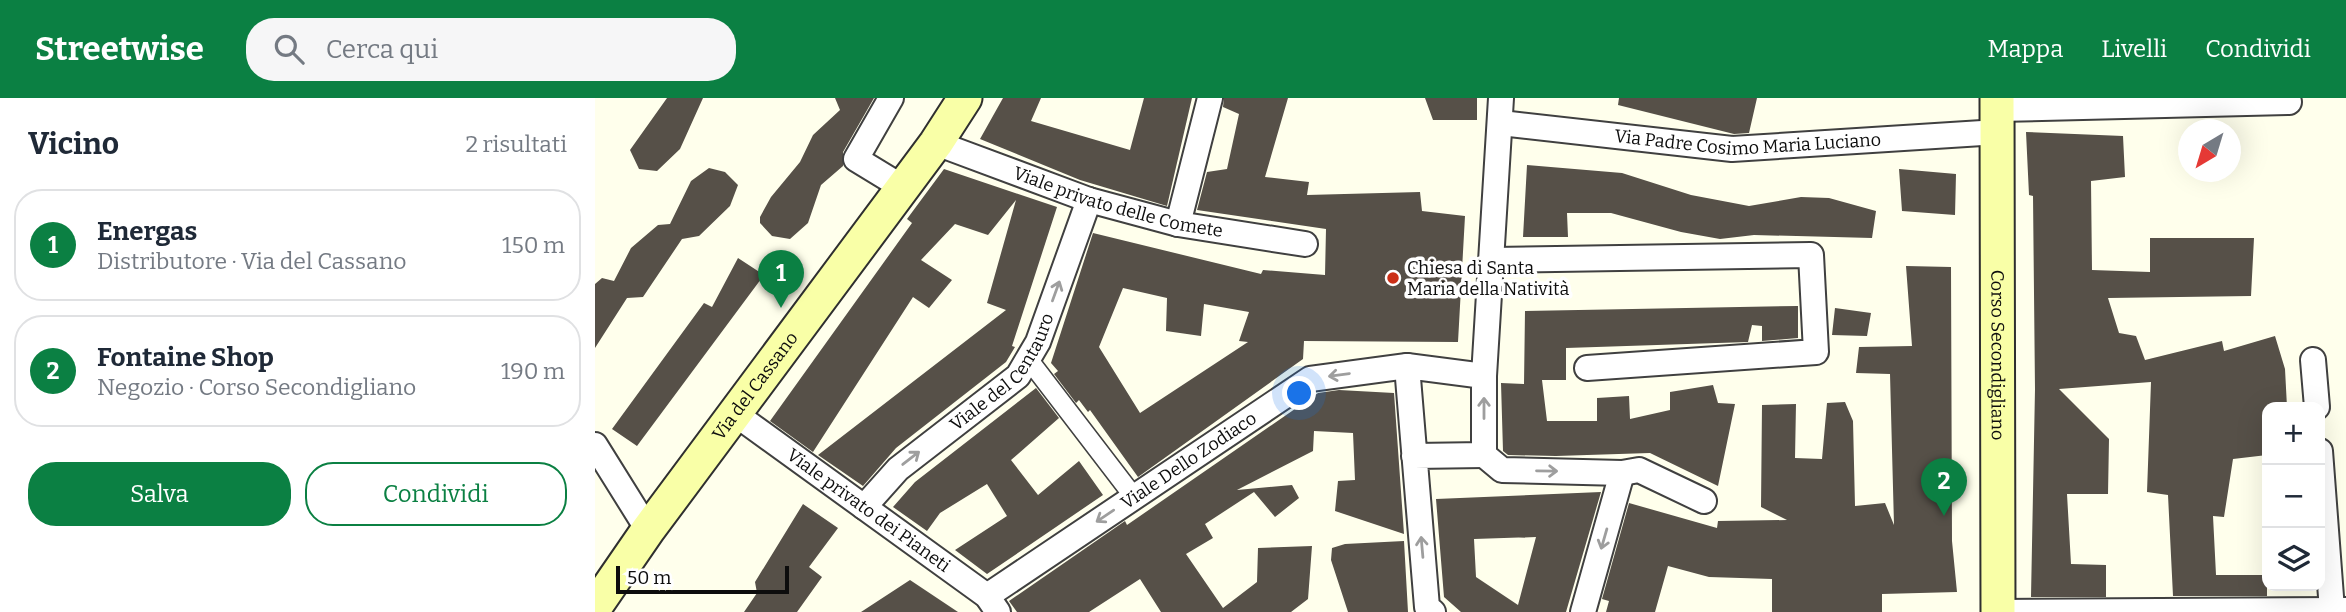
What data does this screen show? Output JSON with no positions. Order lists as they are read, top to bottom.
{
  "streets": {
    "main road": ["Corso Secondigliano", "Via del Cassano"],
    "street": [
      "Via Padre Cosimo Maria Luciano",
      "Viale privato delle Comete",
      "Viale del Centauro",
      "Viale Dello Zodiaco",
      "Viale privato dei Pianeti"
    ]
  },
  "crossings": [
    ["Via Padre Cosimo Maria Luciano", "Corso Secondigliano"],
    ["Viale privato delle Comete", "Viale del Centauro"],
    ["Viale privato delle Comete", "Via del Cassano"],
    ["Viale del Centauro", "Viale privato dei Pianeti"],
    ["Via del Cassano", "Viale privato dei Pianeti"],
    ["Viale Dello Zodiaco", "Viale privato dei Pianeti"]
  ],
  "one_way": ["Viale del Centauro", "Viale Dello Zodiaco"],
  "places": ["Chiesa di Santa Maria della Natività"],
  "scale_bar": "50 m",
  "north": "bottom left",
  "page": {
    "header": "Streetwise",
    "search": "Cerca qui",
    "nav": ["Mappa", "Livelli", "Condividi"],
    "heading": ["Vicino", "2 risultati"],
    "list": [
      {
        "mark": "1",
        "name": "Energas",
        "note": "Distributore · Via del Cassano",
        "value": "150 m"
      },
      {
        "mark": "2",
        "name": "Fontaine Shop",
        "note": "Negozio · Corso Secondigliano",
        "value": "190 m"
      }
    ],
    "pins": ["1", "2"],
    "map_buttons": ["+", "−"],
    "buttons": ["Salva", "Condividi"],
    "scale": "50 m"
  }
}
